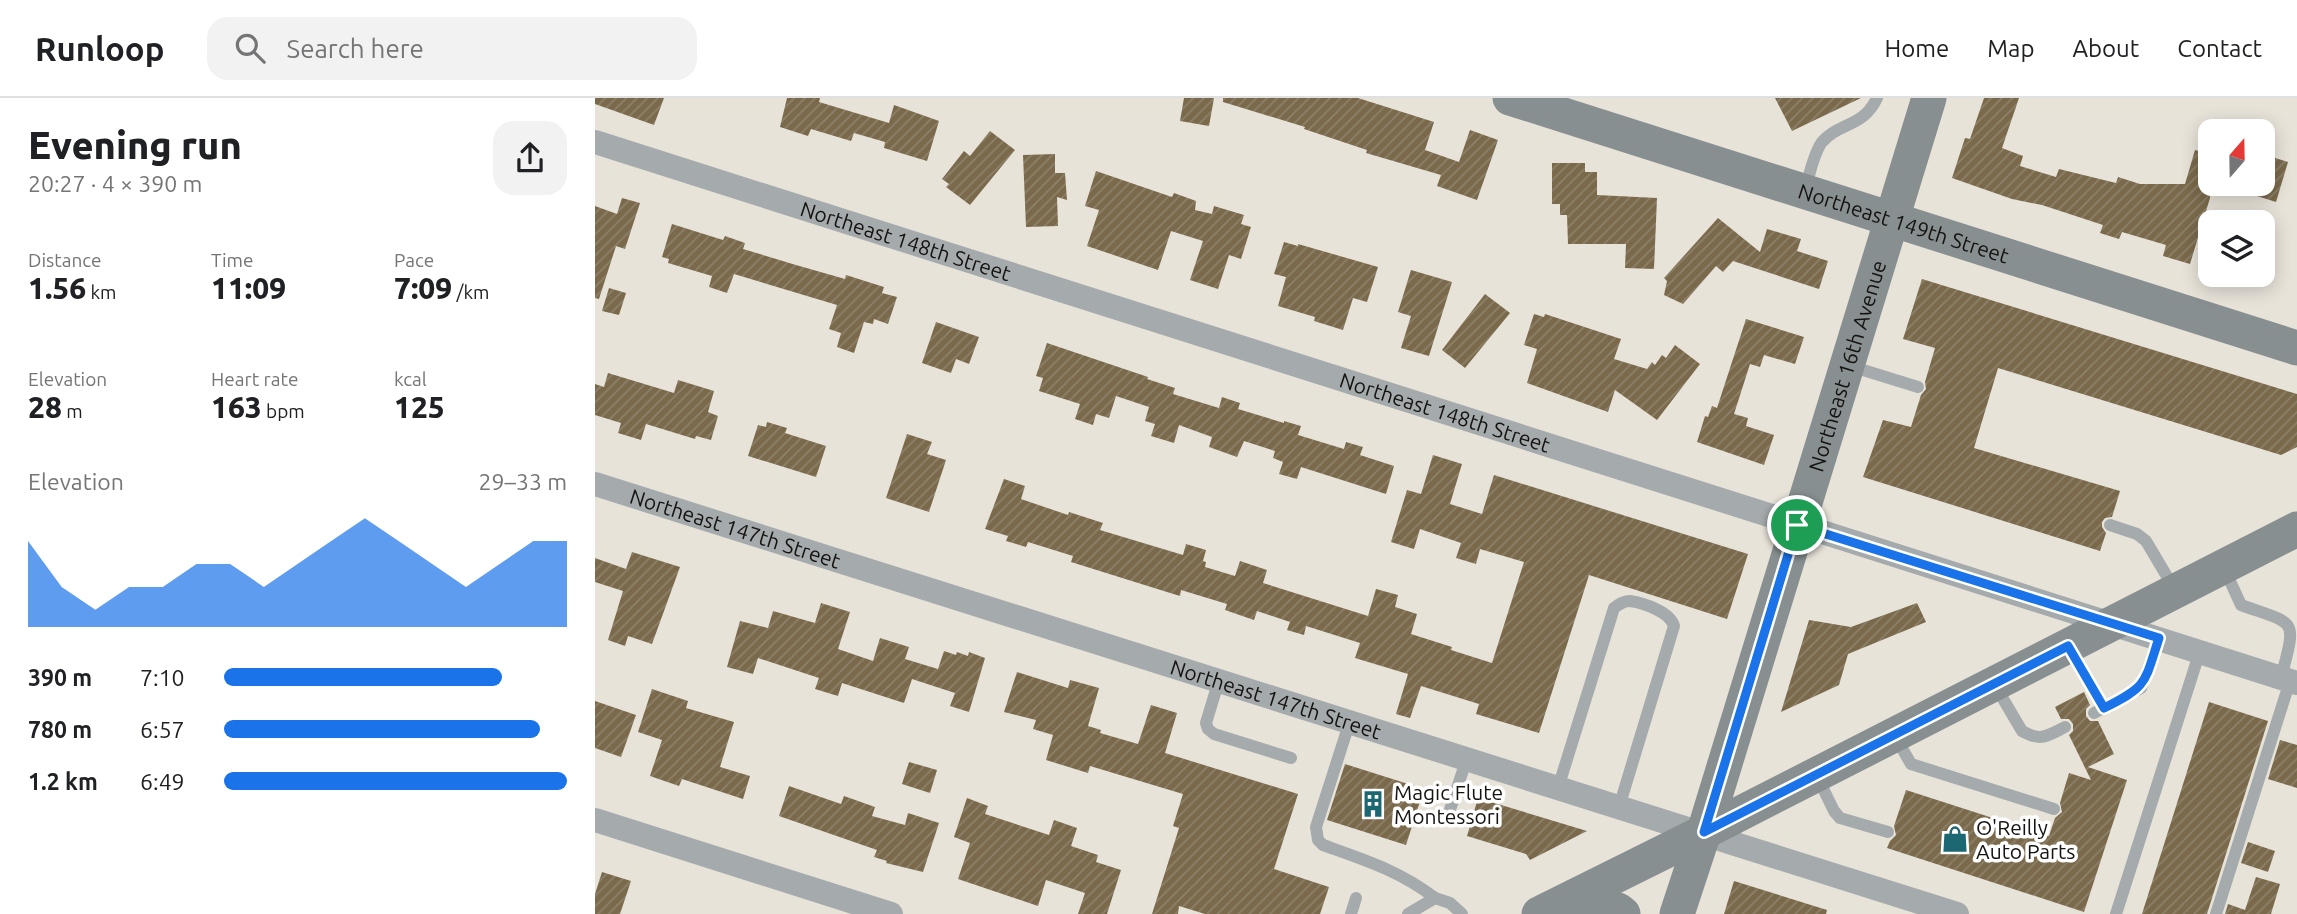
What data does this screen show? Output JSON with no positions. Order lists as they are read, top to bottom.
{
  "streets": {
    "street": [
      "Northeast 149th Street",
      "Northeast 148th Street",
      "Northeast 16th Avenue",
      "Northeast 147th Street"
    ]
  },
  "crossings": [
    ["Northeast 149th Street", "Northeast 16th Avenue"],
    ["Northeast 148th Street", "Northeast 16th Avenue"],
    ["Northeast 16th Avenue", "Northeast 147th Street"]
  ],
  "places": {
    "building": ["Magic Flute Montessori"],
    "shop": ["O'Reilly Auto Parts"]
  },
  "north": "top",
  "page": {
    "header": "Runloop",
    "search": "Search here",
    "nav": [
      "Home",
      "Map",
      "About",
      "Contact"
    ],
    "heading": ["Evening run", "20:27 · 4 × 390 m"],
    "stats": [
      ["Distance", "1.56 km"],
      ["Time", "11:09"],
      ["Pace", "7:09 /km"],
      ["Elevation", "28 m"],
      ["Heart rate", "163 bpm"],
      ["kcal", "125"]
    ],
    "chart": ["Elevation", "29–33 m"],
    "list": [
      {
        "name": "390 m",
        "note": "7:10"
      },
      {
        "name": "780 m",
        "note": "6:57"
      },
      {
        "name": "1.2 km",
        "note": "6:49"
      }
    ]
  }
}
